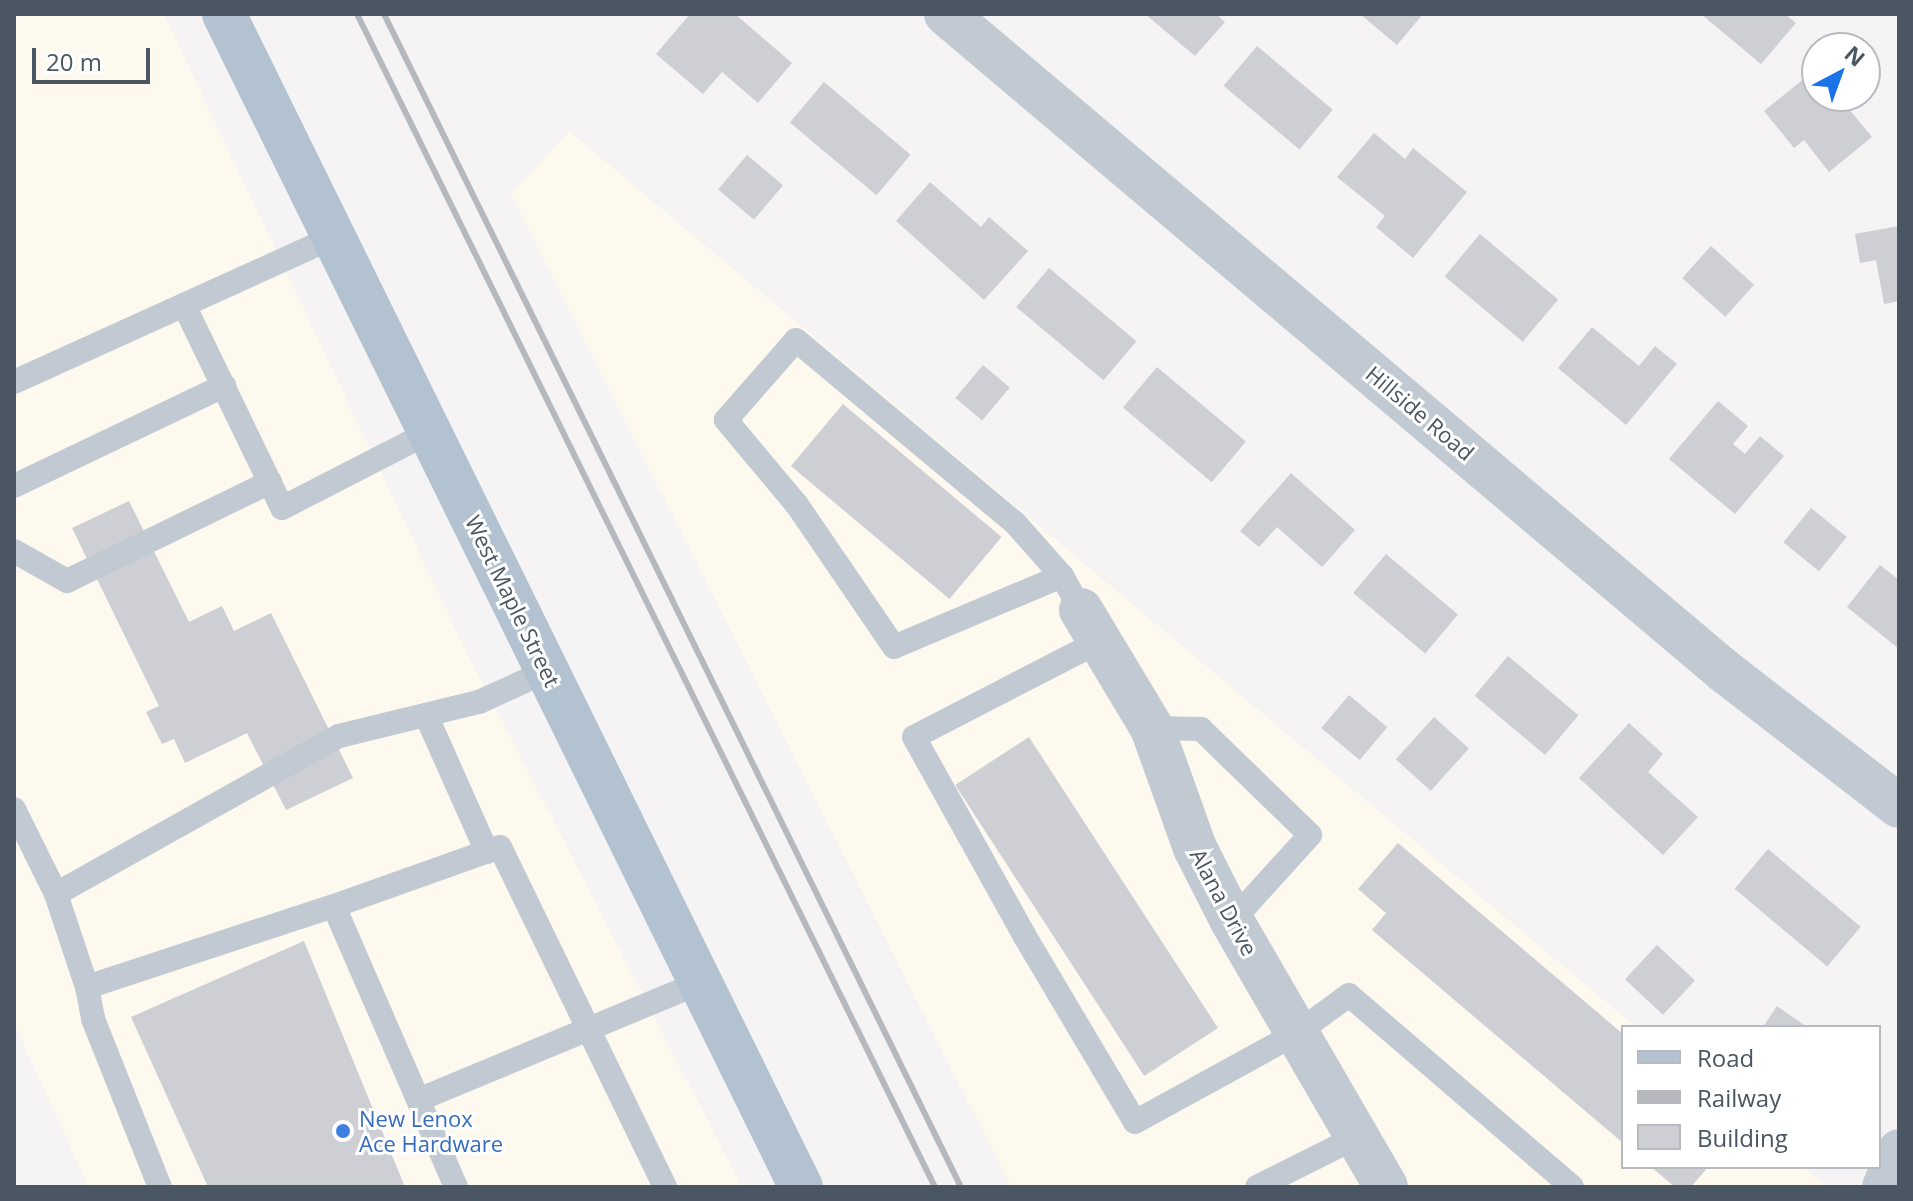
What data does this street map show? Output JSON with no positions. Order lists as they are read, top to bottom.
{
  "streets": {
    "main road": ["West Maple Street"],
    "street": ["Hillside Road", "Alana Drive"]
  },
  "places": ["New Lenox Ace Hardware"],
  "legend": ["Road", "Railway", "Building"],
  "scale_bar": "20 m",
  "north": "top right"
}
